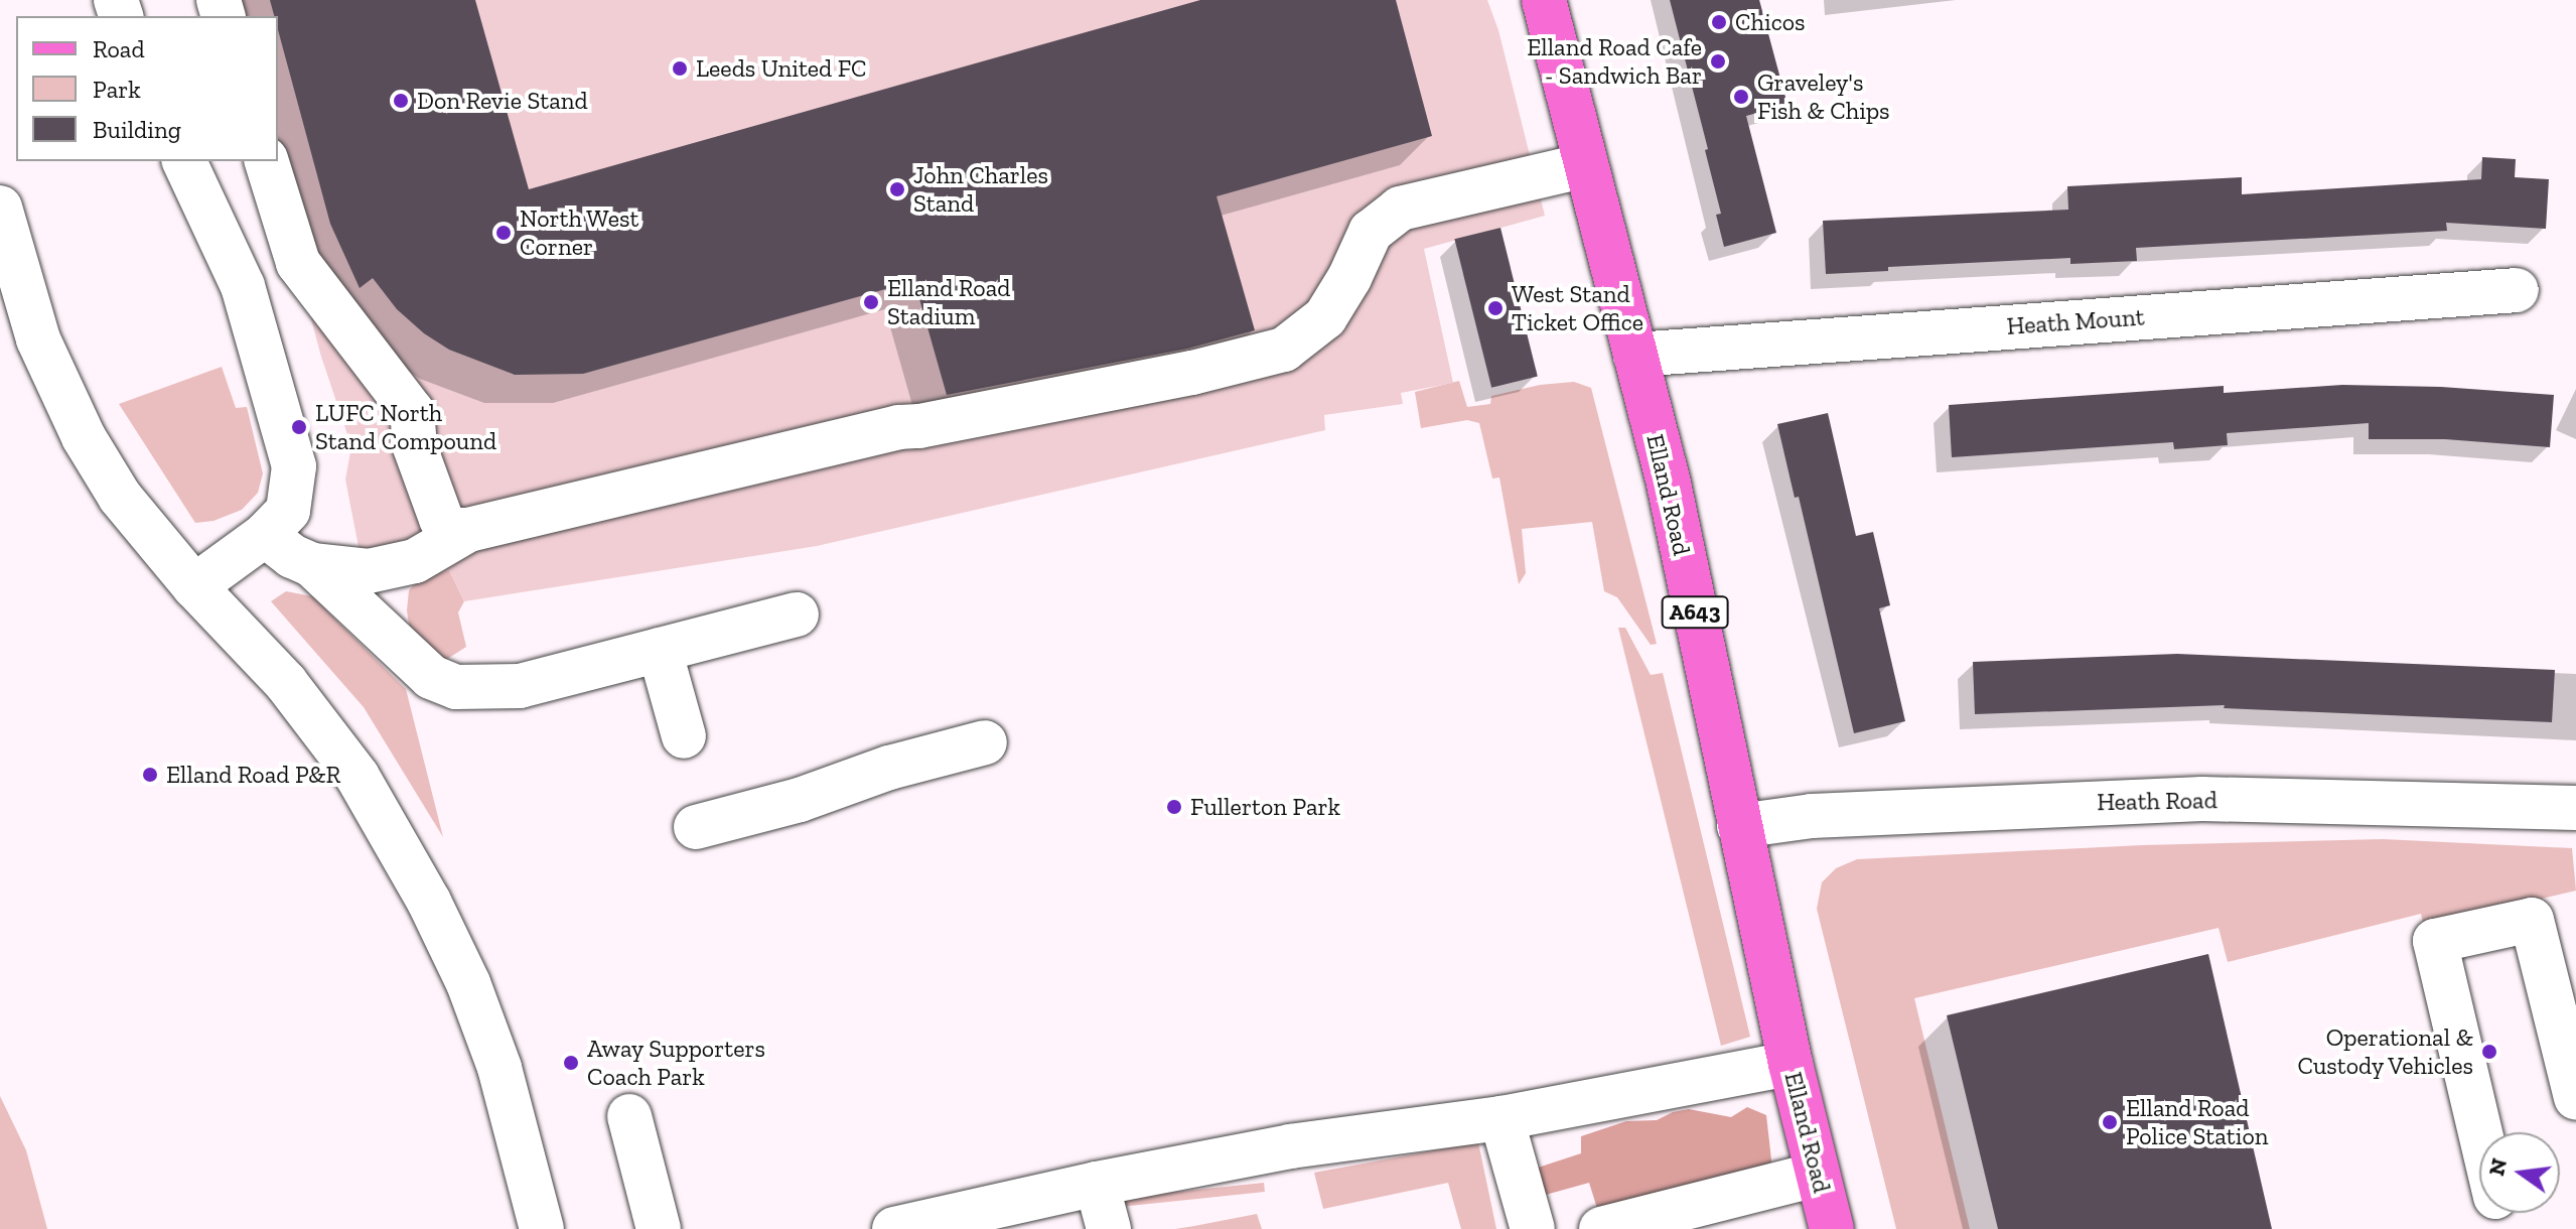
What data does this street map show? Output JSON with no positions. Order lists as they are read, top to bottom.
{
  "streets": {
    "main road": ["Elland Road", "A643"],
    "street": ["Heath Mount", "Heath Road"]
  },
  "crossings": [
    ["Heath Mount", "Elland Road"],
    ["Elland Road", "Heath Road"]
  ],
  "places": [
    "Chicos",
    "Elland Road Cafe - Sandwich Bar",
    "Leeds United FC",
    "Graveley's Fish & Chips",
    "Don Revie Stand",
    "John Charles Stand",
    "North West Corner",
    "Elland Road Stadium",
    "West Stand Ticket Office",
    "LUFC North Stand Compound",
    "Elland Road P&R",
    "Fullerton Park",
    "Operational & Custody Vehicles",
    "Away Supporters Coach Park",
    "Elland Road Police Station"
  ],
  "legend": ["Road", "Park", "Building"],
  "north": "left"
}
